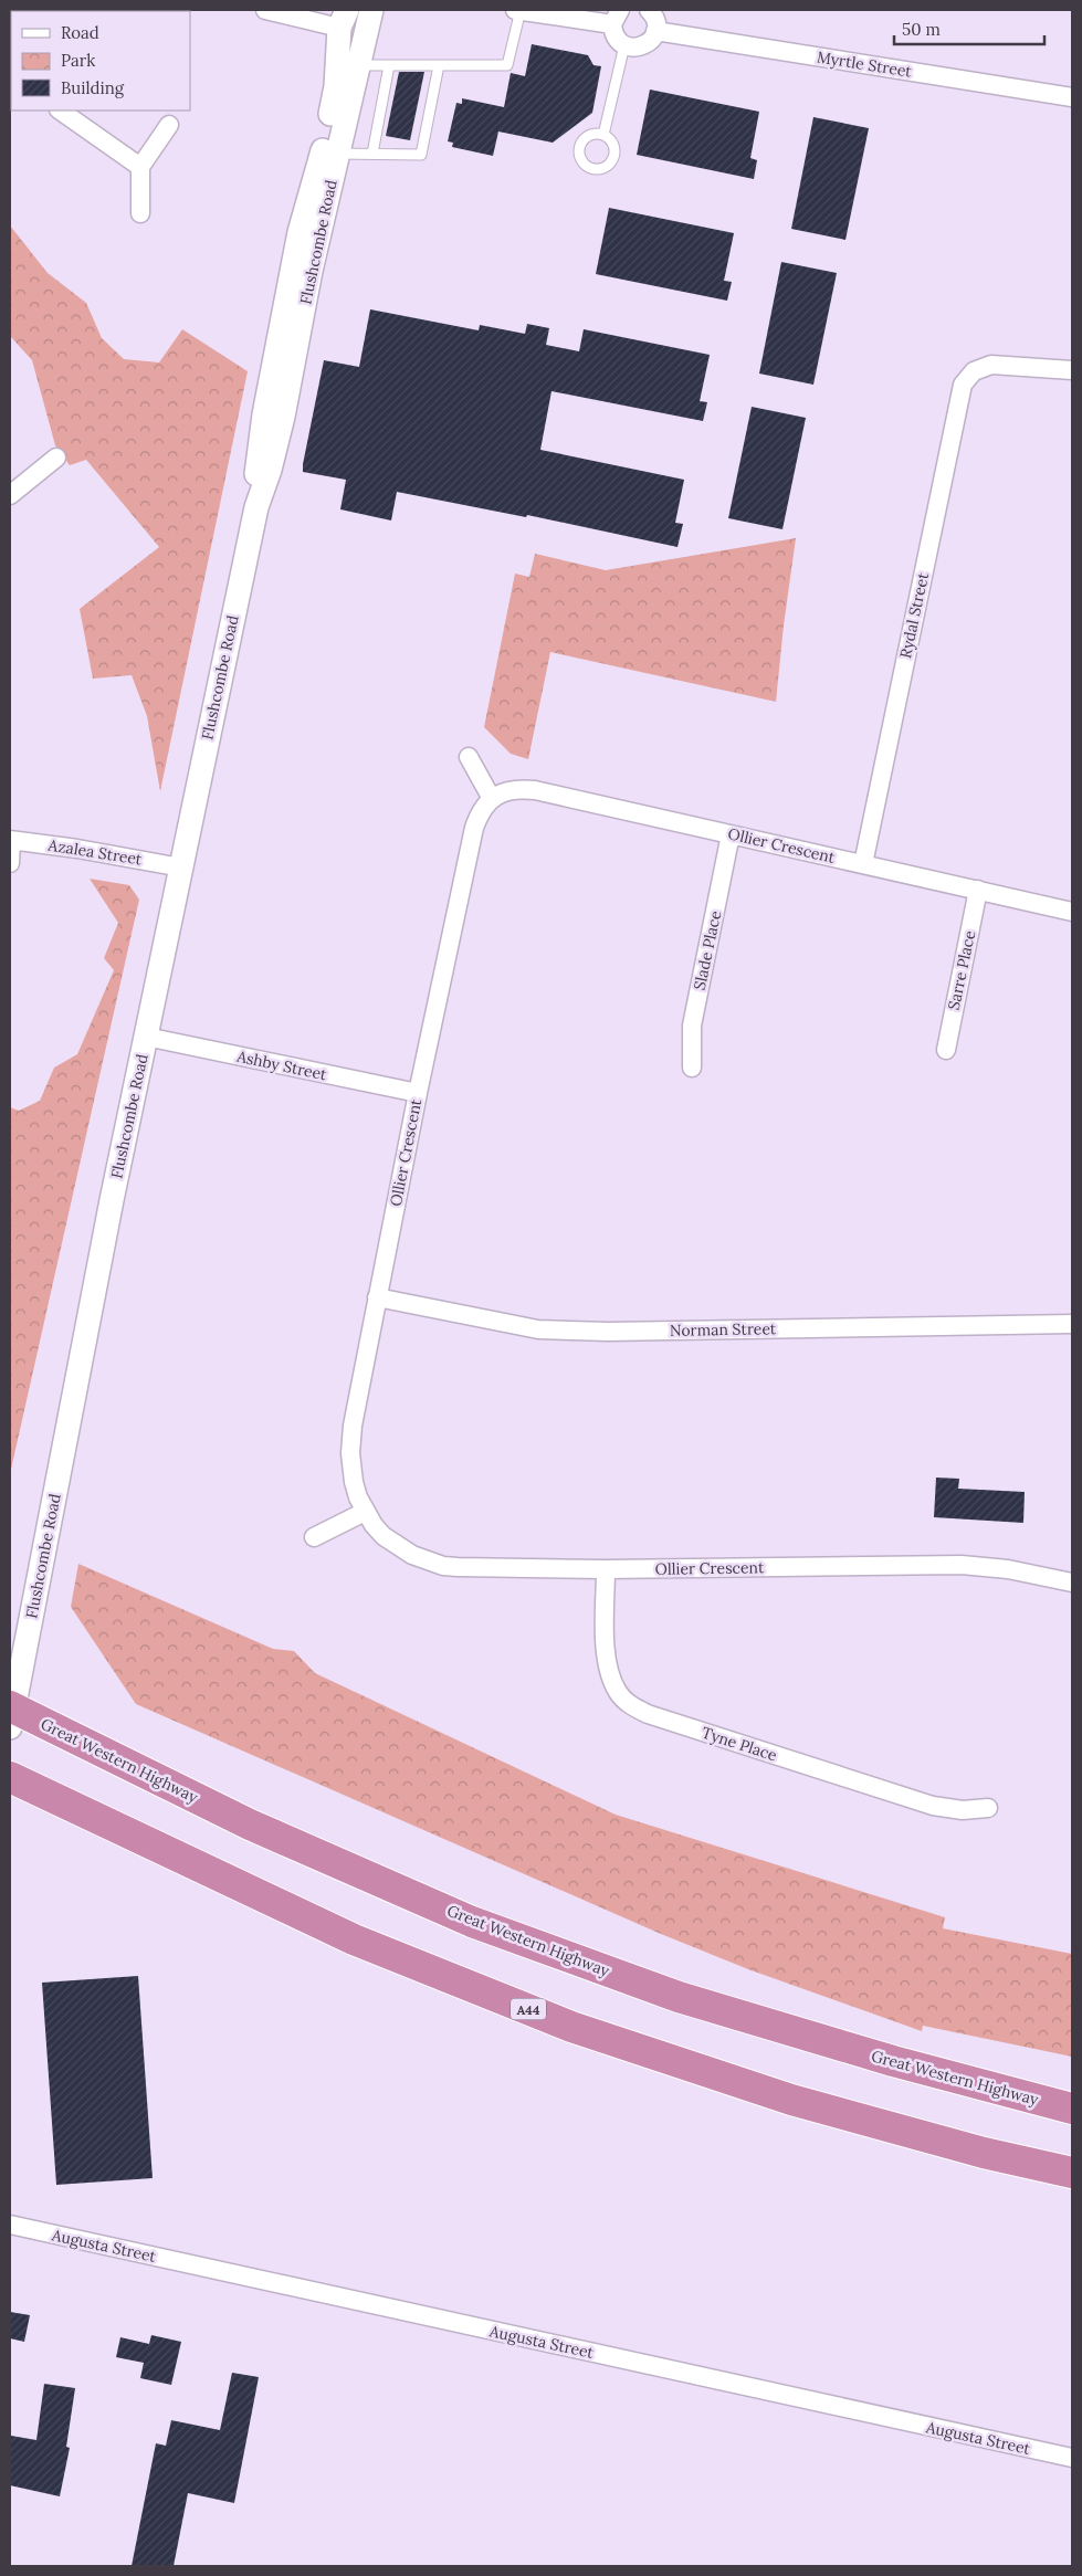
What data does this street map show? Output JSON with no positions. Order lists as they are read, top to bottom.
{
  "streets": {
    "highway": ["Great Western Highway", "A44"],
    "street": [
      "Myrtle Street",
      "Flushcombe Road",
      "Rydal Street",
      "Ollier Crescent",
      "Azalea Street",
      "Slade Place",
      "Sarre Place",
      "Ashby Street",
      "Norman Street",
      "Tyne Place",
      "Augusta Street"
    ]
  },
  "crossings": [
    ["Flushcombe Road", "Azalea Street"],
    ["Flushcombe Road", "Ashby Street"],
    ["Flushcombe Road", "Great Western Highway"],
    ["Rydal Street", "Ollier Crescent"],
    ["Ollier Crescent", "Slade Place"],
    ["Ollier Crescent", "Sarre Place"],
    ["Ollier Crescent", "Ashby Street"],
    ["Ollier Crescent", "Norman Street"],
    ["Ollier Crescent", "Tyne Place"]
  ],
  "legend": ["Road", "Park", "Building"],
  "scale_bar": "50 m"
}
